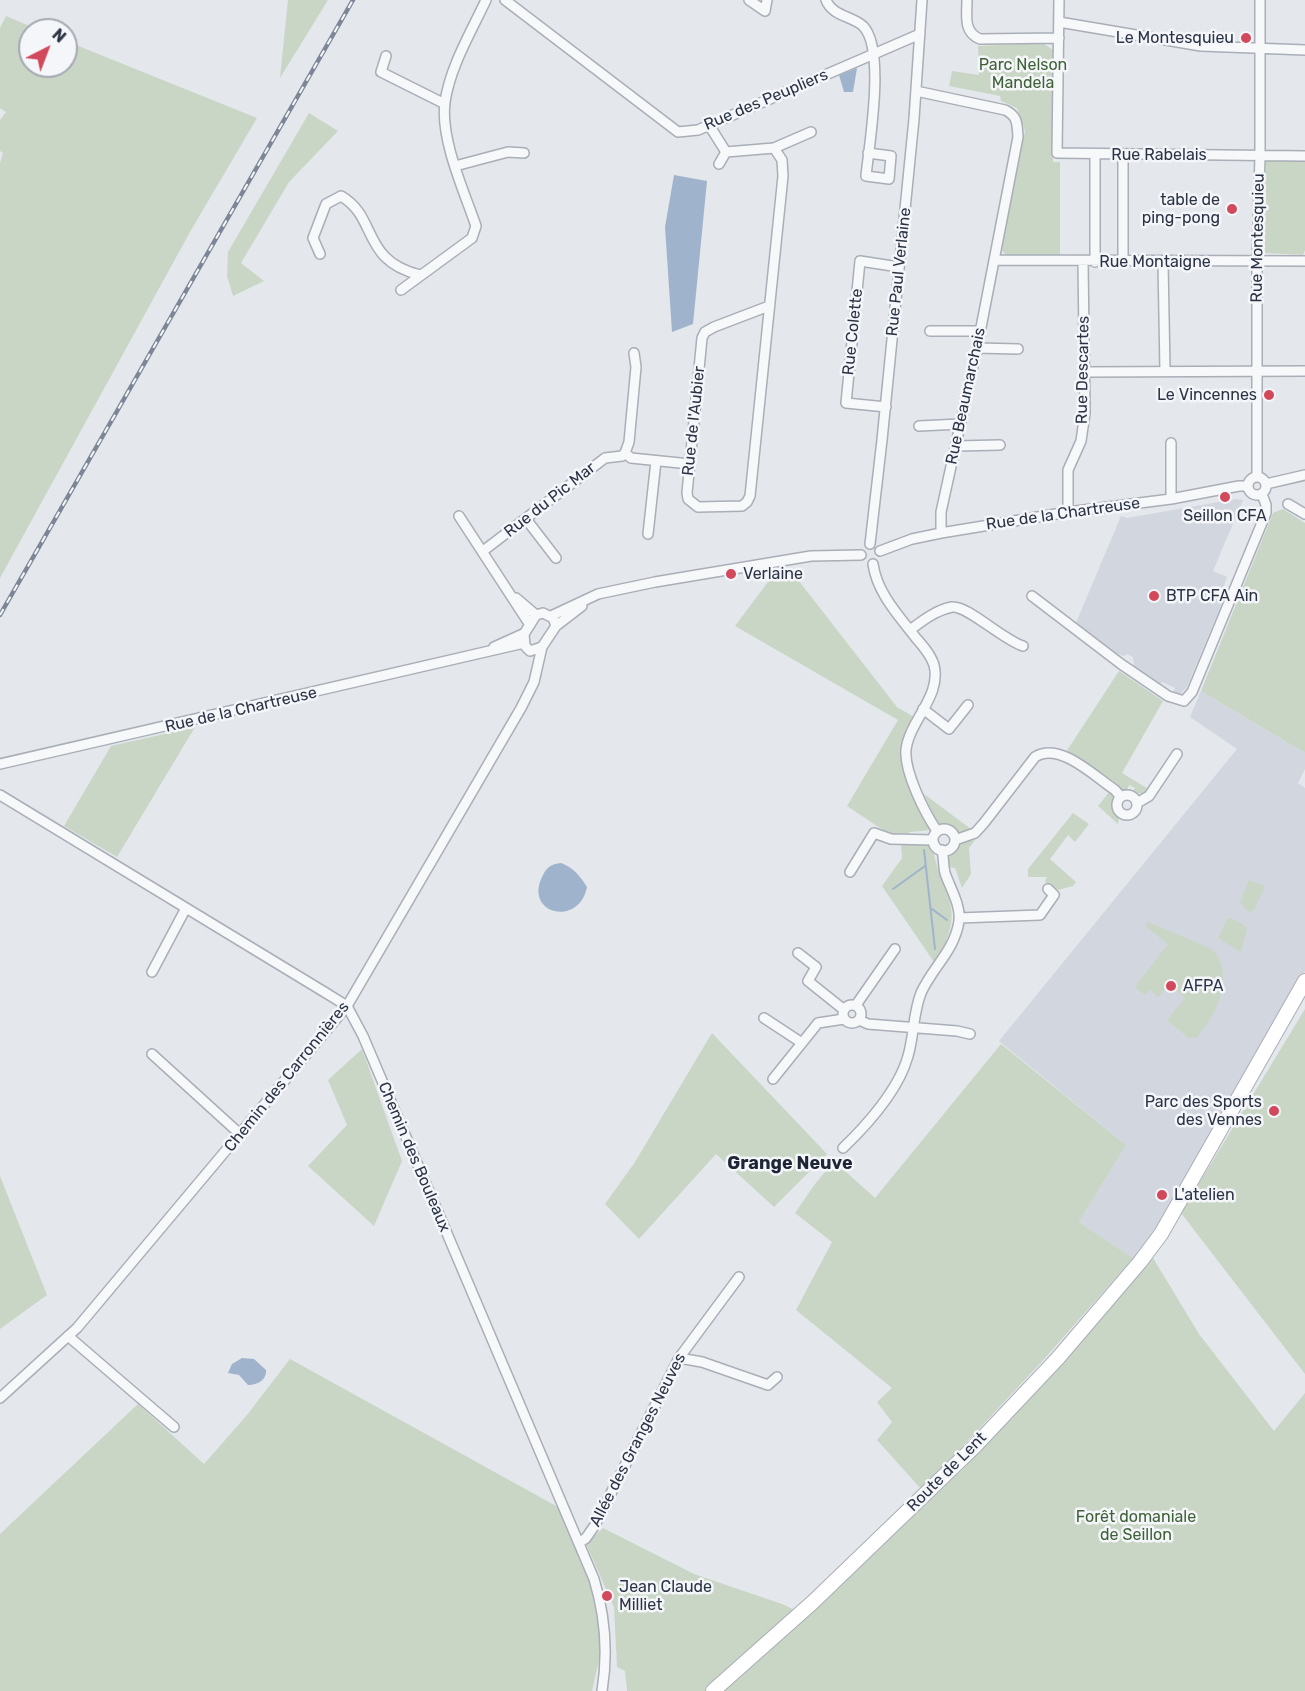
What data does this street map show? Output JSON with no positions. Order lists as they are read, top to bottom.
{
  "streets": {
    "street": [
      "Rue des Peupliers",
      "Rue Rabelais",
      "Rue Montesquieu",
      "Rue Montaigne",
      "Rue Paul Verlaine",
      "Rue Colette",
      "Rue Descartes",
      "Rue Beaumarchais",
      "Rue de l'Aubier",
      "Rue du Pic Mar",
      "Rue de la Chartreuse",
      "Chemin des Carronnières",
      "Chemin des Bouleaux",
      "Allée des Granges Neuves",
      "Route de Lent"
    ]
  },
  "crossings": [
    ["Rue des Peupliers", "Rue Paul Verlaine"],
    ["Rue Rabelais", "Rue Montesquieu"],
    ["Rue Montesquieu", "Rue Montaigne"],
    ["Rue Montesquieu", "Rue de la Chartreuse"],
    ["Rue Montaigne", "Rue Descartes"],
    ["Rue Montaigne", "Rue Beaumarchais"],
    ["Rue Paul Verlaine", "Rue Colette"],
    ["Rue Paul Verlaine", "Rue Beaumarchais"],
    ["Rue Paul Verlaine", "Rue de la Chartreuse"],
    ["Rue Descartes", "Rue de la Chartreuse"],
    ["Rue Beaumarchais", "Rue de la Chartreuse"],
    ["Chemin des Carronnières", "Chemin des Bouleaux"],
    ["Chemin des Bouleaux", "Allée des Granges Neuves"]
  ],
  "districts": ["Grange Neuve"],
  "parks": ["Parc Nelson Mandela", "Forêt domaniale de Seillon"],
  "places": [
    "Le Montesquieu",
    "table de ping-pong",
    "Le Vincennes",
    "Seillon CFA",
    "Verlaine",
    "BTP CFA Ain",
    "AFPA",
    "Parc des Sports des Vennes",
    "L'atelien",
    "Jean Claude Milliet"
  ],
  "north": "top right"
}
